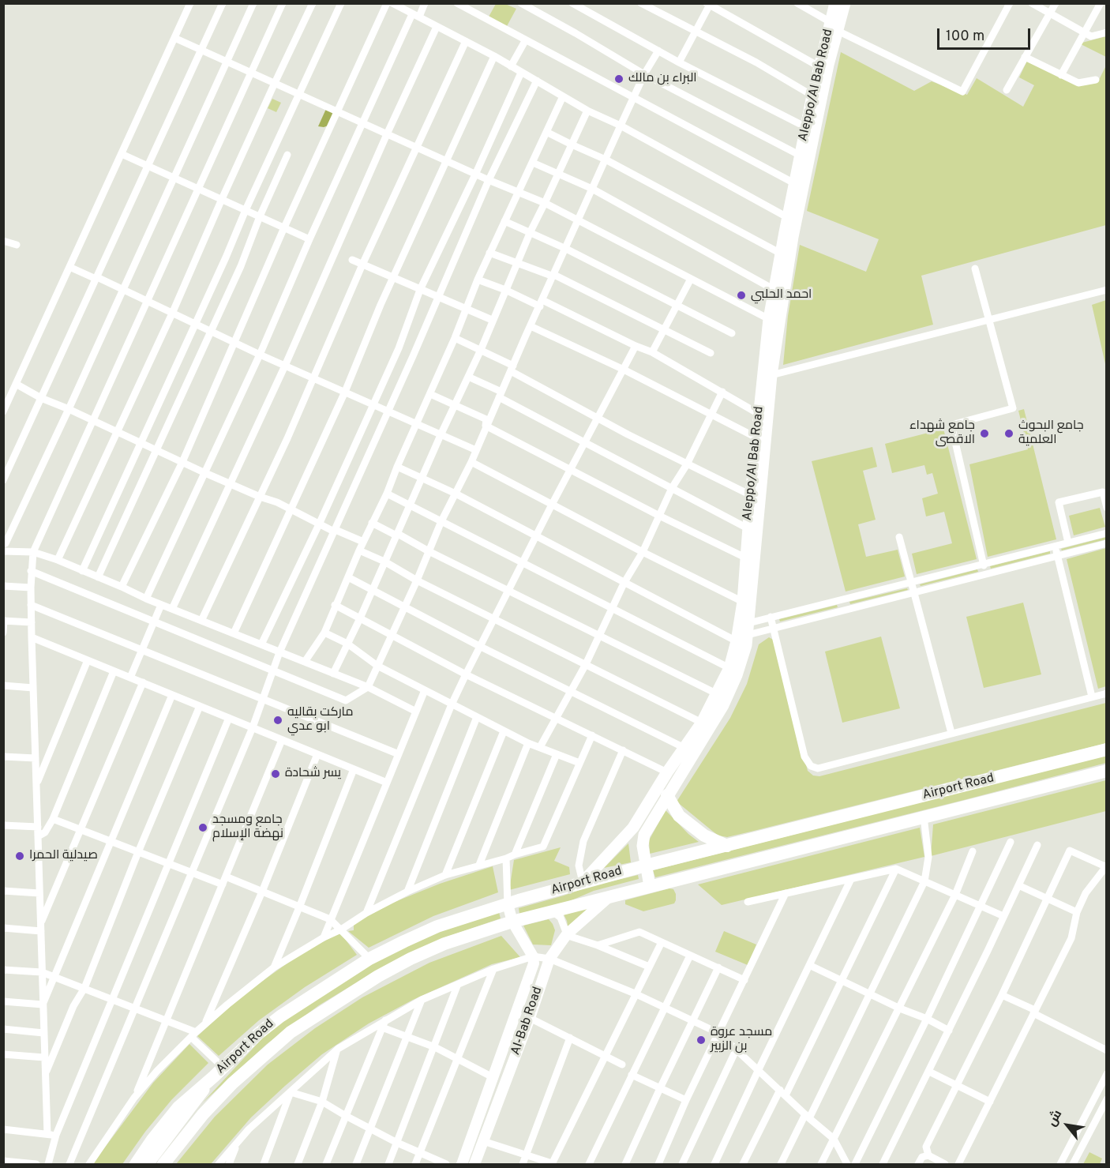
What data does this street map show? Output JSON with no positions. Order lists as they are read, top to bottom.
{
  "streets": {
    "highway": ["Airport Road"],
    "main road": ["Aleppo/Al Bab Road", "Al-Bab Road"]
  },
  "crossings": [
    ["Aleppo/Al Bab Road", "Airport Road"],
    ["Airport Road", "Al-Bab Road"]
  ],
  "places": [
    "البراء بن مالك",
    "احمد الحلبي",
    "جامع شهداء الاقصى",
    "جامع البحوث العلمية",
    "ماركت بقاليه ابو عدي",
    "يسر شحادة",
    "جامع ومسجد نهضة الإسلام",
    "صيدلية الحمرا",
    "مسجد عروة بن الزبير"
  ],
  "scale_bar": "100 m",
  "north": "top left"
}
